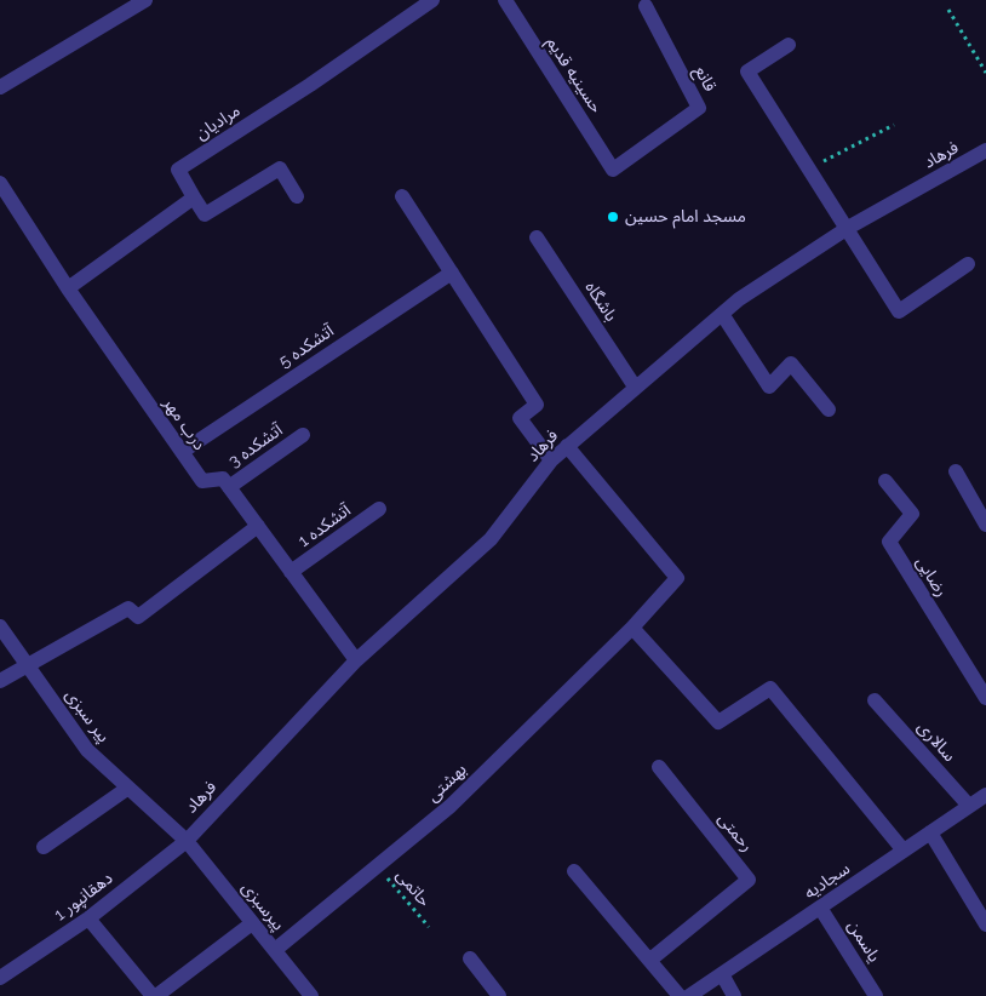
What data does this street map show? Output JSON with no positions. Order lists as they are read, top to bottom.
{
  "streets": {
    "street": [
      "حسینیه قدیم",
      "قانع",
      "مرادیان",
      "فرهاد",
      "باشگاه",
      "آتشکده 5",
      "درب مهر",
      "آتشکده 3",
      "آتشکده 1",
      "رضایی",
      "پیر سبزی",
      "سالاری",
      "بهشتی",
      "رحمتی",
      "سجادیه",
      "دهقانپور 1",
      "پیرسبزی",
      "یاسمن"
    ],
    "path": ["حاتمی"]
  },
  "crossings": [
    ["حسینیه قدیم", "قانع"],
    ["فرهاد", "باشگاه"],
    ["فرهاد", "پیر سبزی"],
    ["فرهاد", "بهشتی"],
    ["فرهاد", "دهقانپور 1"],
    ["فرهاد", "پیرسبزی"],
    ["آتشکده 5", "درب مهر"],
    ["درب مهر", "آتشکده 3"],
    ["پیر سبزی", "دهقانپور 1"],
    ["پیر سبزی", "پیرسبزی"],
    ["سالاری", "سجادیه"],
    ["بهشتی", "حاتمی"],
    ["بهشتی", "پیرسبزی"],
    ["سجادیه", "یاسمن"],
    ["دهقانپور 1", "پیرسبزی"]
  ],
  "places": ["مسجد امام حسین"]
}
